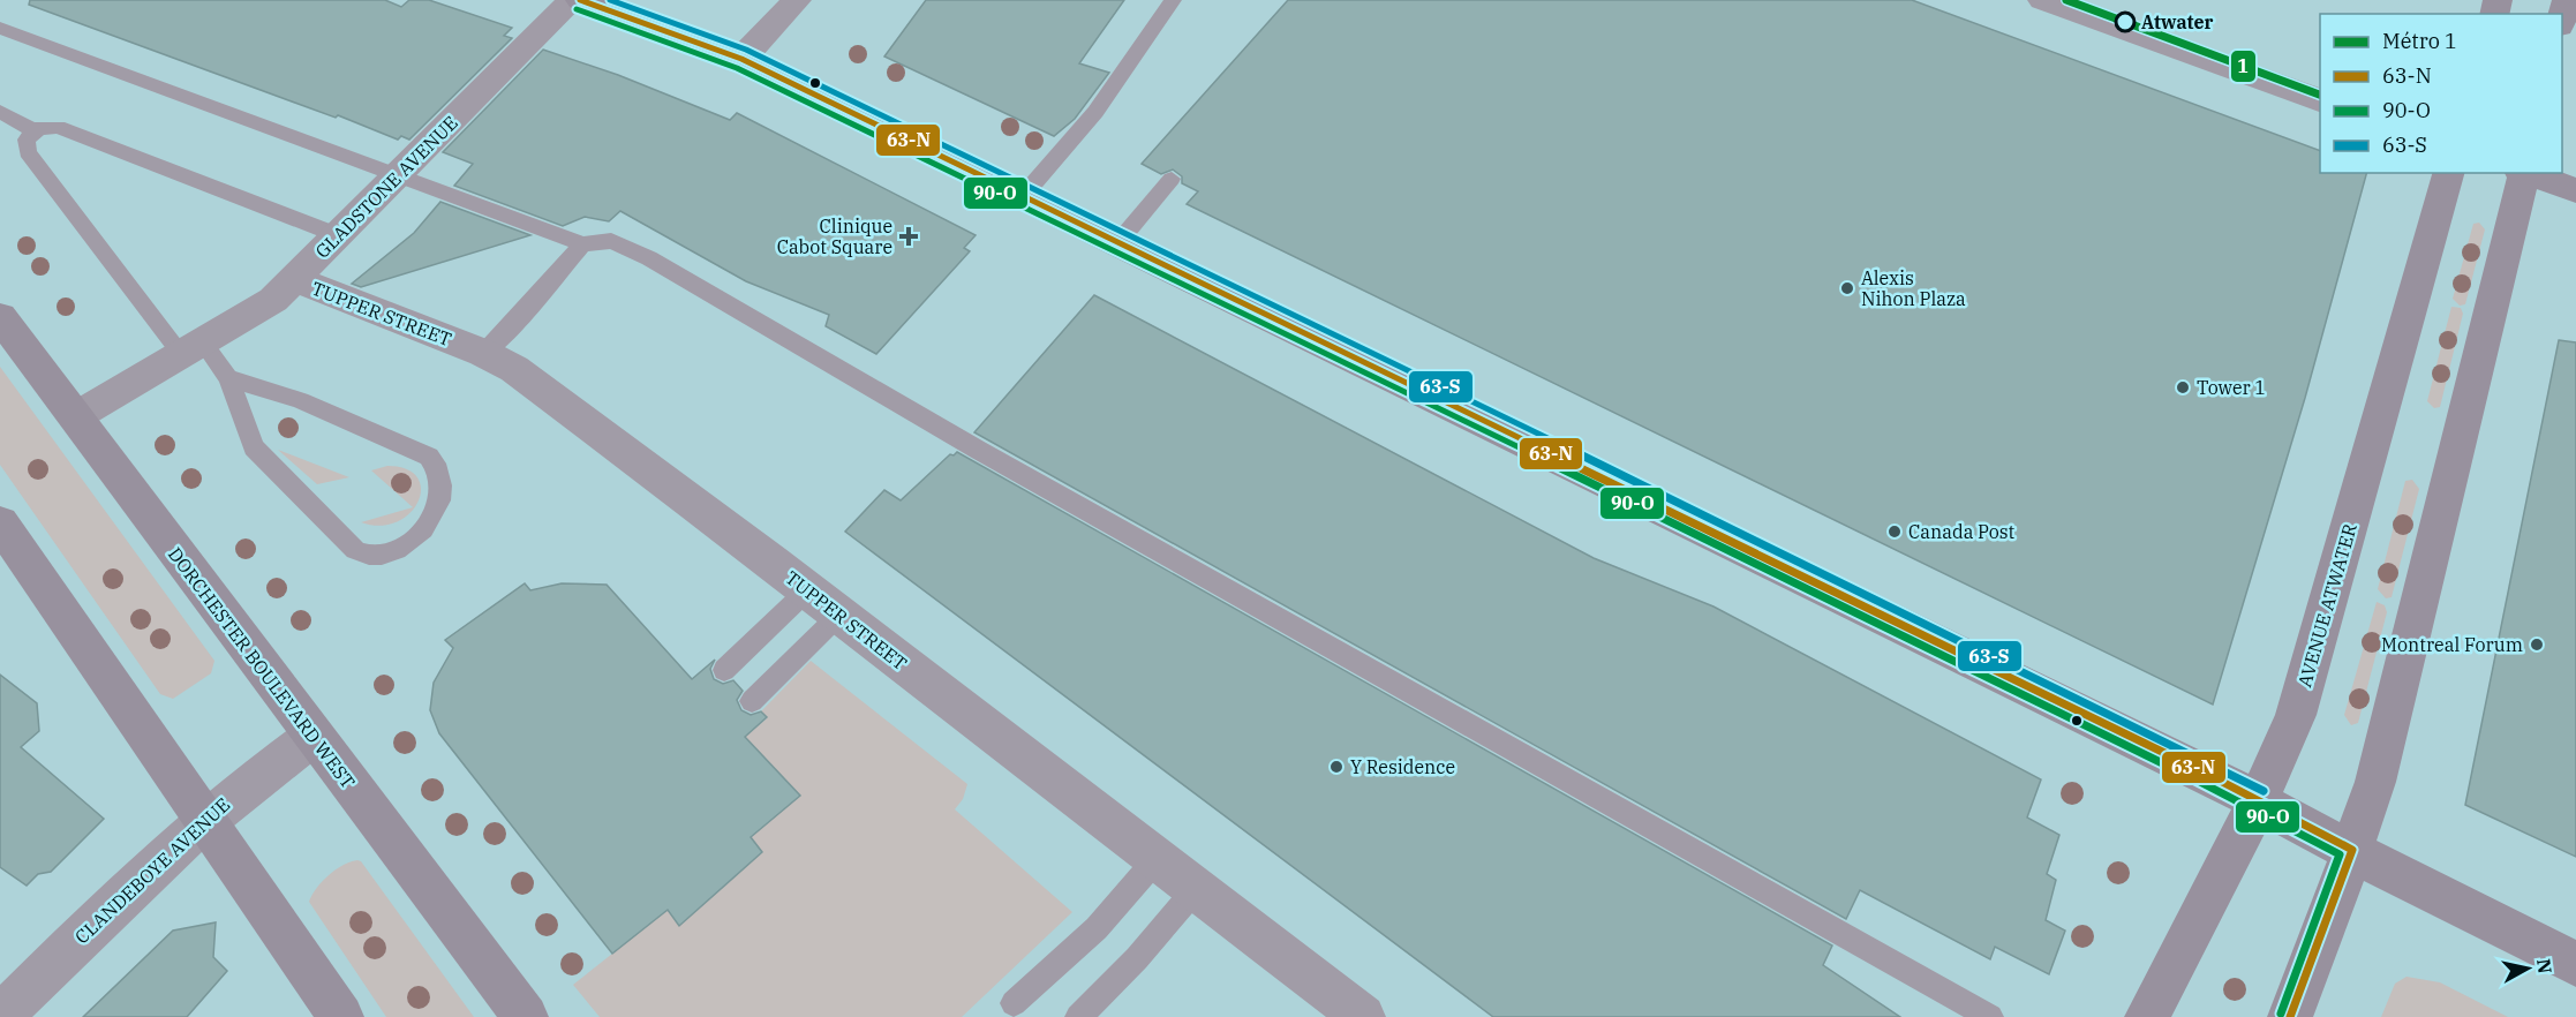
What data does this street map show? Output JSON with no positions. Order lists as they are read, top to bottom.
{
  "streets": {
    "main road": ["AVENUE ATWATER", "DORCHESTER BOULEVARD WEST"],
    "street": ["GLADSTONE AVENUE", "TUPPER STREET", "CLANDEBOYE AVENUE"]
  },
  "crossings": [
    ["GLADSTONE AVENUE", "TUPPER STREET"],
    ["GLADSTONE AVENUE", "DORCHESTER BOULEVARD WEST"],
    ["DORCHESTER BOULEVARD WEST", "CLANDEBOYE AVENUE"]
  ],
  "places": {
    "other": [
      "Atwater",
      "Alexis Nihon Plaza",
      "Tower 1",
      "Canada Post",
      "Montreal Forum",
      "Y Residence"
    ],
    "health": ["Clinique Cabot Square"]
  },
  "lines": [
    "metro line 1",
    "transit line 63-N",
    "transit line 63-S",
    "transit line 90-O"
  ],
  "legend": [
    "Métro 1",
    "63-N",
    "90-O",
    "63-S"
  ],
  "north": "right"
}
